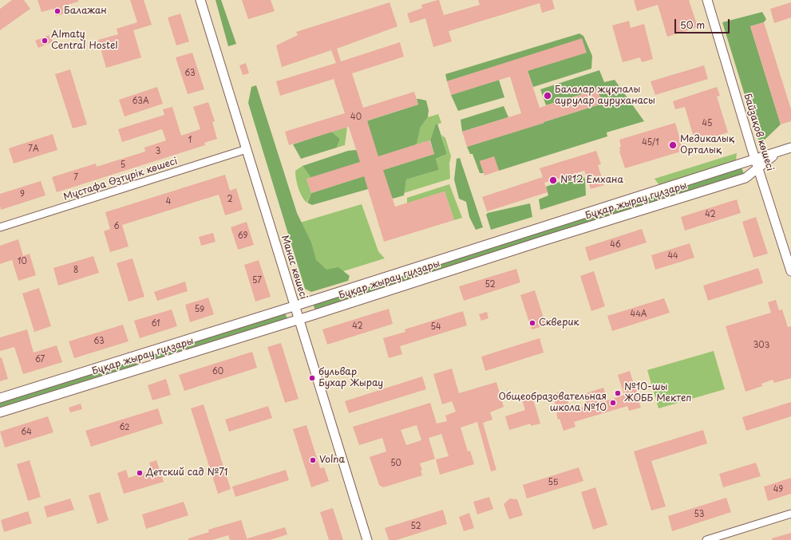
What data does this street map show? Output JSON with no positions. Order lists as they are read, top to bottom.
{
  "streets": {
    "street": [
      "Байзақов көшесі",
      "Мұстафа Өзтүрік көшесі",
      "Бұқар жырау гүлзары",
      "Манас көшесі"
    ]
  },
  "crossings": [
    ["Байзақов көшесі", "Бұқар жырау гүлзары"],
    ["Мұстафа Өзтүрік көшесі", "Манас көшесі"],
    ["Бұқар жырау гүлзары", "Манас көшесі"]
  ],
  "places": [
    "Балажан",
    "Almaty Central Hostel",
    "Балалар жұқпалы аурулар ауруханасы",
    "Медикалық Орталық",
    "№12 Емхана",
    "Скверик",
    "бульвар Бухар Жырау",
    "№10-шы ЖОББ Мектеп",
    "Общеобразовательная школа №10",
    "Volna",
    "Детский сад №71"
  ],
  "house_numbers": [
    "63",
    "63А",
    "40",
    "45",
    "1",
    "45/1",
    "7А",
    "3",
    "5",
    "7",
    "9",
    "2",
    "4",
    "42",
    "6",
    "69",
    "46",
    "44",
    "10",
    "8",
    "57",
    "52",
    "59",
    "44А",
    "61",
    "42",
    "54",
    "63",
    "303",
    "67",
    "60",
    "62",
    "64",
    "50",
    "55",
    "49",
    "53",
    "52"
  ],
  "scale_bar": "50 m"
}
